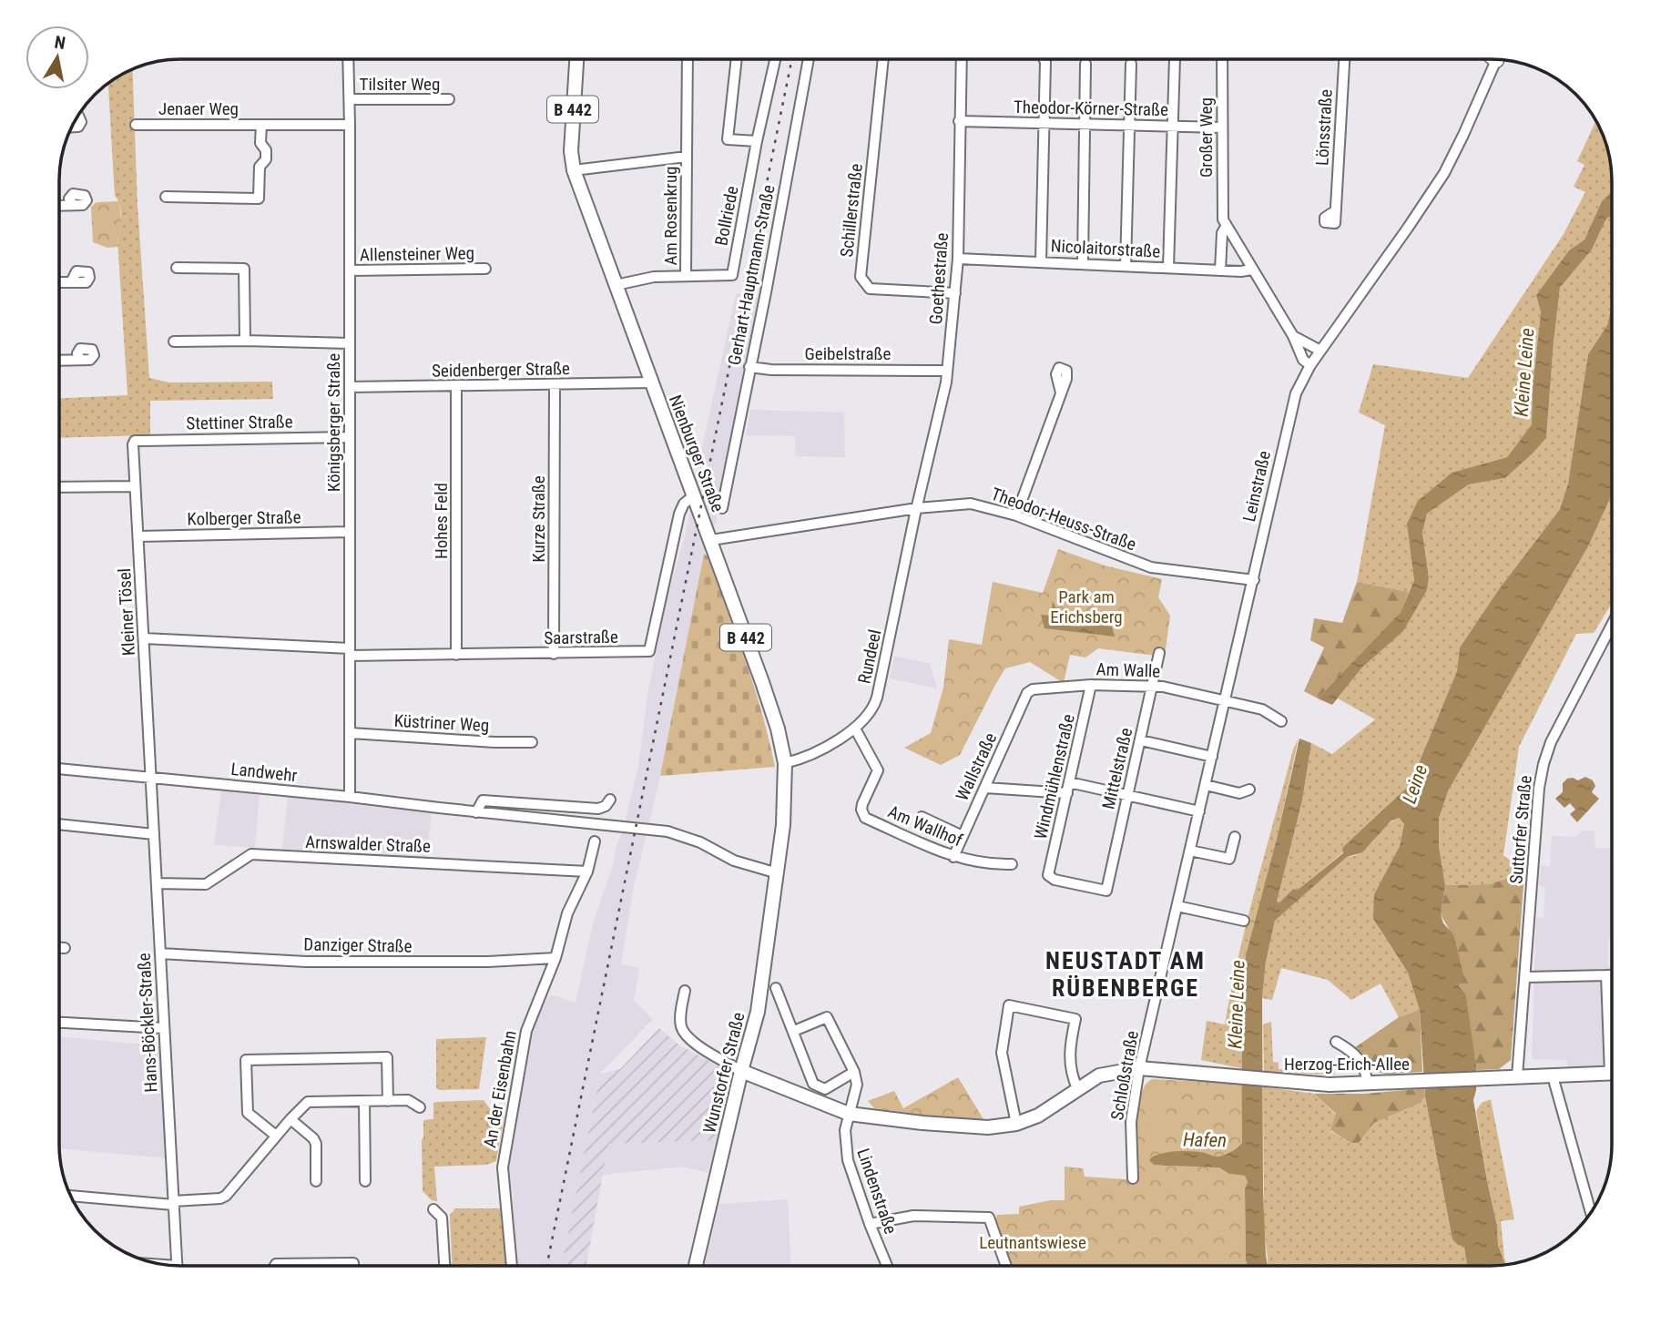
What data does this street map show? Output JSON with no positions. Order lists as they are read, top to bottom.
{
  "streets": {
    "main road": [
      "B 442",
      "Nienburger Straße",
      "Herzog-Erich-Allee",
      "Wunstorfer Straße"
    ],
    "street": [
      "Tilsiter Weg",
      "Jenaer Weg",
      "Theodor-Körner-Straße",
      "Lönsstraße",
      "Großer Weg",
      "Schillerstraße",
      "Am Rosenkrug",
      "Bollriede",
      "Nicolaitorstraße",
      "Allensteiner Weg",
      "Gerhart-Hauptmann-Straße",
      "Goethestraße",
      "Geibelstraße",
      "Seidenberger Straße",
      "Stettiner Straße",
      "Königsberger Straße",
      "Leinstraße",
      "Kolberger Straße",
      "Kurze Straße",
      "Theodor-Heuss-Straße",
      "Hohes Feld",
      "Kleiner Tösel",
      "Saarstraße",
      "Rundeel",
      "Am Walle",
      "Küstriner Weg",
      "Wallstraße",
      "Mittelstraße",
      "Landwehr",
      "Windmühlenstraße",
      "Am Wallhof",
      "Suttorfer Straße",
      "Arnswalder Straße",
      "Danziger Straße",
      "Hans-Böckler-Straße",
      "Schloßstraße",
      "An der Eisenbahn",
      "Lindenstraße"
    ]
  },
  "crossings": [
    ["Tilsiter Weg", "Königsberger Straße"],
    ["Jenaer Weg", "Königsberger Straße"],
    ["Theodor-Körner-Straße", "Großer Weg"],
    ["Theodor-Körner-Straße", "Goethestraße"],
    ["Großer Weg", "Nicolaitorstraße"],
    ["Großer Weg", "Leinstraße"],
    ["Schillerstraße", "Goethestraße"],
    ["Am Rosenkrug", "Bollriede"],
    ["Am Rosenkrug", "Nienburger Straße"],
    ["Bollriede", "Nienburger Straße"],
    ["Nicolaitorstraße", "Goethestraße"],
    ["Allensteiner Weg", "Königsberger Straße"],
    ["Gerhart-Hauptmann-Straße", "Geibelstraße"],
    ["Goethestraße", "Geibelstraße"],
    ["Goethestraße", "Theodor-Heuss-Straße"],
    ["Goethestraße", "Rundeel"],
    ["Seidenberger Straße", "Königsberger Straße"],
    ["Seidenberger Straße", "Nienburger Straße"],
    ["Seidenberger Straße", "Kurze Straße"],
    ["Seidenberger Straße", "Hohes Feld"],
    ["Stettiner Straße", "Königsberger Straße"],
    ["Stettiner Straße", "Kleiner Tösel"],
    ["Königsberger Straße", "Kolberger Straße"],
    ["Königsberger Straße", "Saarstraße"],
    ["Königsberger Straße", "Küstriner Weg"],
    ["Königsberger Straße", "Landwehr"],
    ["Nienburger Straße", "Theodor-Heuss-Straße"],
    ["Nienburger Straße", "Saarstraße"],
    ["Nienburger Straße", "Rundeel"],
    ["Nienburger Straße", "Landwehr"],
    ["Nienburger Straße", "Wunstorfer Straße"],
    ["Leinstraße", "Theodor-Heuss-Straße"],
    ["Leinstraße", "Am Walle"],
    ["Leinstraße", "Schloßstraße"],
    ["Kolberger Straße", "Kleiner Tösel"],
    ["Kurze Straße", "Saarstraße"],
    ["Theodor-Heuss-Straße", "Rundeel"],
    ["Hohes Feld", "Saarstraße"],
    ["Kleiner Tösel", "Saarstraße"],
    ["Kleiner Tösel", "Landwehr"],
    ["Kleiner Tösel", "Hans-Böckler-Straße"],
    ["Rundeel", "Am Wallhof"],
    ["Am Walle", "Wallstraße"],
    ["Am Walle", "Mittelstraße"],
    ["Am Walle", "Windmühlenstraße"],
    ["Wallstraße", "Am Wallhof"],
    ["Mittelstraße", "Windmühlenstraße"],
    ["Landwehr", "Hans-Böckler-Straße"],
    ["Landwehr", "Wunstorfer Straße"],
    ["Suttorfer Straße", "Herzog-Erich-Allee"],
    ["Arnswalder Straße", "Hans-Böckler-Straße"],
    ["Arnswalder Straße", "An der Eisenbahn"],
    ["Danziger Straße", "Hans-Böckler-Straße"],
    ["Danziger Straße", "An der Eisenbahn"],
    ["Herzog-Erich-Allee", "Schloßstraße"]
  ],
  "districts": ["NEUSTADT AM RÜBENBERGE"],
  "water": ["Kleine Leine", "Leine", "Hafen"],
  "parks": ["Park am Erichsberg", "Leutnantswiese"],
  "north": "top"
}
